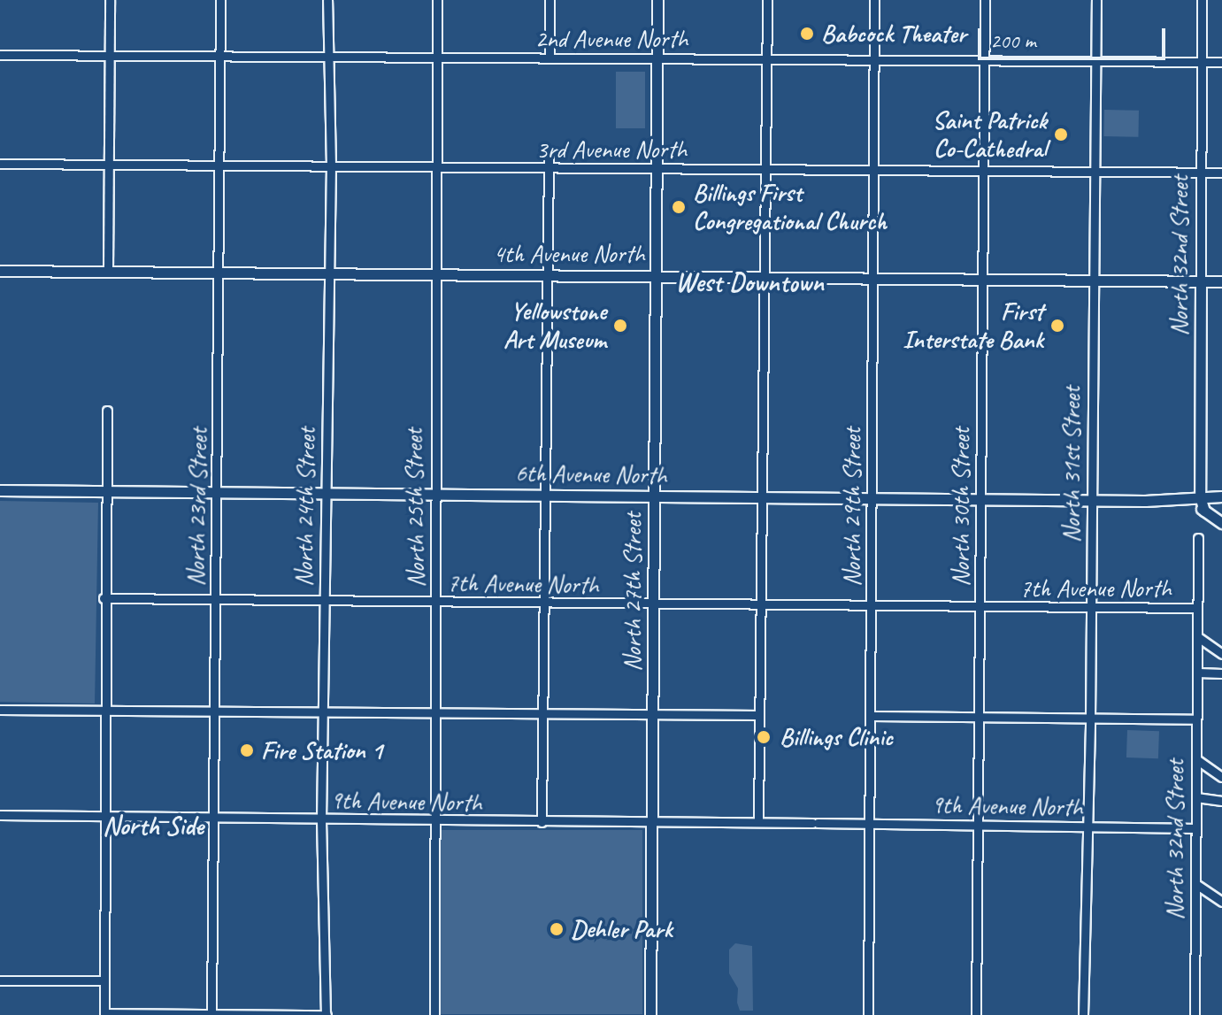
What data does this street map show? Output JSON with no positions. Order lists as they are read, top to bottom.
{
  "streets": {
    "main road": [
      "4th Avenue North",
      "North 32nd Street",
      "6th Avenue North",
      "North 27th Street"
    ],
    "street": [
      "2nd Avenue North",
      "3rd Avenue North",
      "North 31st Street",
      "North 23rd Street",
      "North 24th Street",
      "North 29th Street",
      "North 30th Street",
      "North 25th Street",
      "7th Avenue North",
      "9th Avenue North"
    ]
  },
  "crossings": [
    ["2nd Avenue North", "North 32nd Street"],
    ["2nd Avenue North", "North 31st Street"],
    ["2nd Avenue North", "North 23rd Street"],
    ["2nd Avenue North", "North 24th Street"],
    ["2nd Avenue North", "North 29th Street"],
    ["2nd Avenue North", "North 30th Street"],
    ["2nd Avenue North", "North 25th Street"],
    ["2nd Avenue North", "North 27th Street"],
    ["3rd Avenue North", "North 32nd Street"],
    ["3rd Avenue North", "North 31st Street"],
    ["3rd Avenue North", "North 23rd Street"],
    ["3rd Avenue North", "North 24th Street"],
    ["3rd Avenue North", "North 29th Street"],
    ["3rd Avenue North", "North 30th Street"],
    ["3rd Avenue North", "North 25th Street"],
    ["3rd Avenue North", "North 27th Street"],
    ["4th Avenue North", "North 32nd Street"],
    ["4th Avenue North", "North 31st Street"],
    ["4th Avenue North", "North 23rd Street"],
    ["4th Avenue North", "North 24th Street"],
    ["4th Avenue North", "North 29th Street"],
    ["4th Avenue North", "North 30th Street"],
    ["4th Avenue North", "North 25th Street"],
    ["4th Avenue North", "North 27th Street"],
    ["North 32nd Street", "6th Avenue North"],
    ["North 32nd Street", "7th Avenue North"],
    ["North 32nd Street", "9th Avenue North"],
    ["North 31st Street", "6th Avenue North"],
    ["North 31st Street", "7th Avenue North"],
    ["North 31st Street", "9th Avenue North"],
    ["6th Avenue North", "North 23rd Street"],
    ["6th Avenue North", "North 24th Street"],
    ["6th Avenue North", "North 29th Street"],
    ["6th Avenue North", "North 30th Street"],
    ["6th Avenue North", "North 25th Street"],
    ["6th Avenue North", "North 27th Street"],
    ["North 23rd Street", "7th Avenue North"],
    ["North 23rd Street", "9th Avenue North"],
    ["North 24th Street", "7th Avenue North"],
    ["North 24th Street", "9th Avenue North"],
    ["North 29th Street", "7th Avenue North"],
    ["North 29th Street", "9th Avenue North"],
    ["North 30th Street", "7th Avenue North"],
    ["North 30th Street", "9th Avenue North"],
    ["North 25th Street", "7th Avenue North"],
    ["North 25th Street", "9th Avenue North"],
    ["7th Avenue North", "North 27th Street"],
    ["North 27th Street", "9th Avenue North"]
  ],
  "districts": ["West Downtown", "North Side"],
  "places": [
    "Babcock Theater",
    "Saint Patrick Co-Cathedral",
    "Billings First Congregational Church",
    "Yellowstone Art Museum",
    "First Interstate Bank",
    "Billings Clinic",
    "Fire Station 1",
    "Dehler Park"
  ],
  "scale_bar": "200 m"
}
